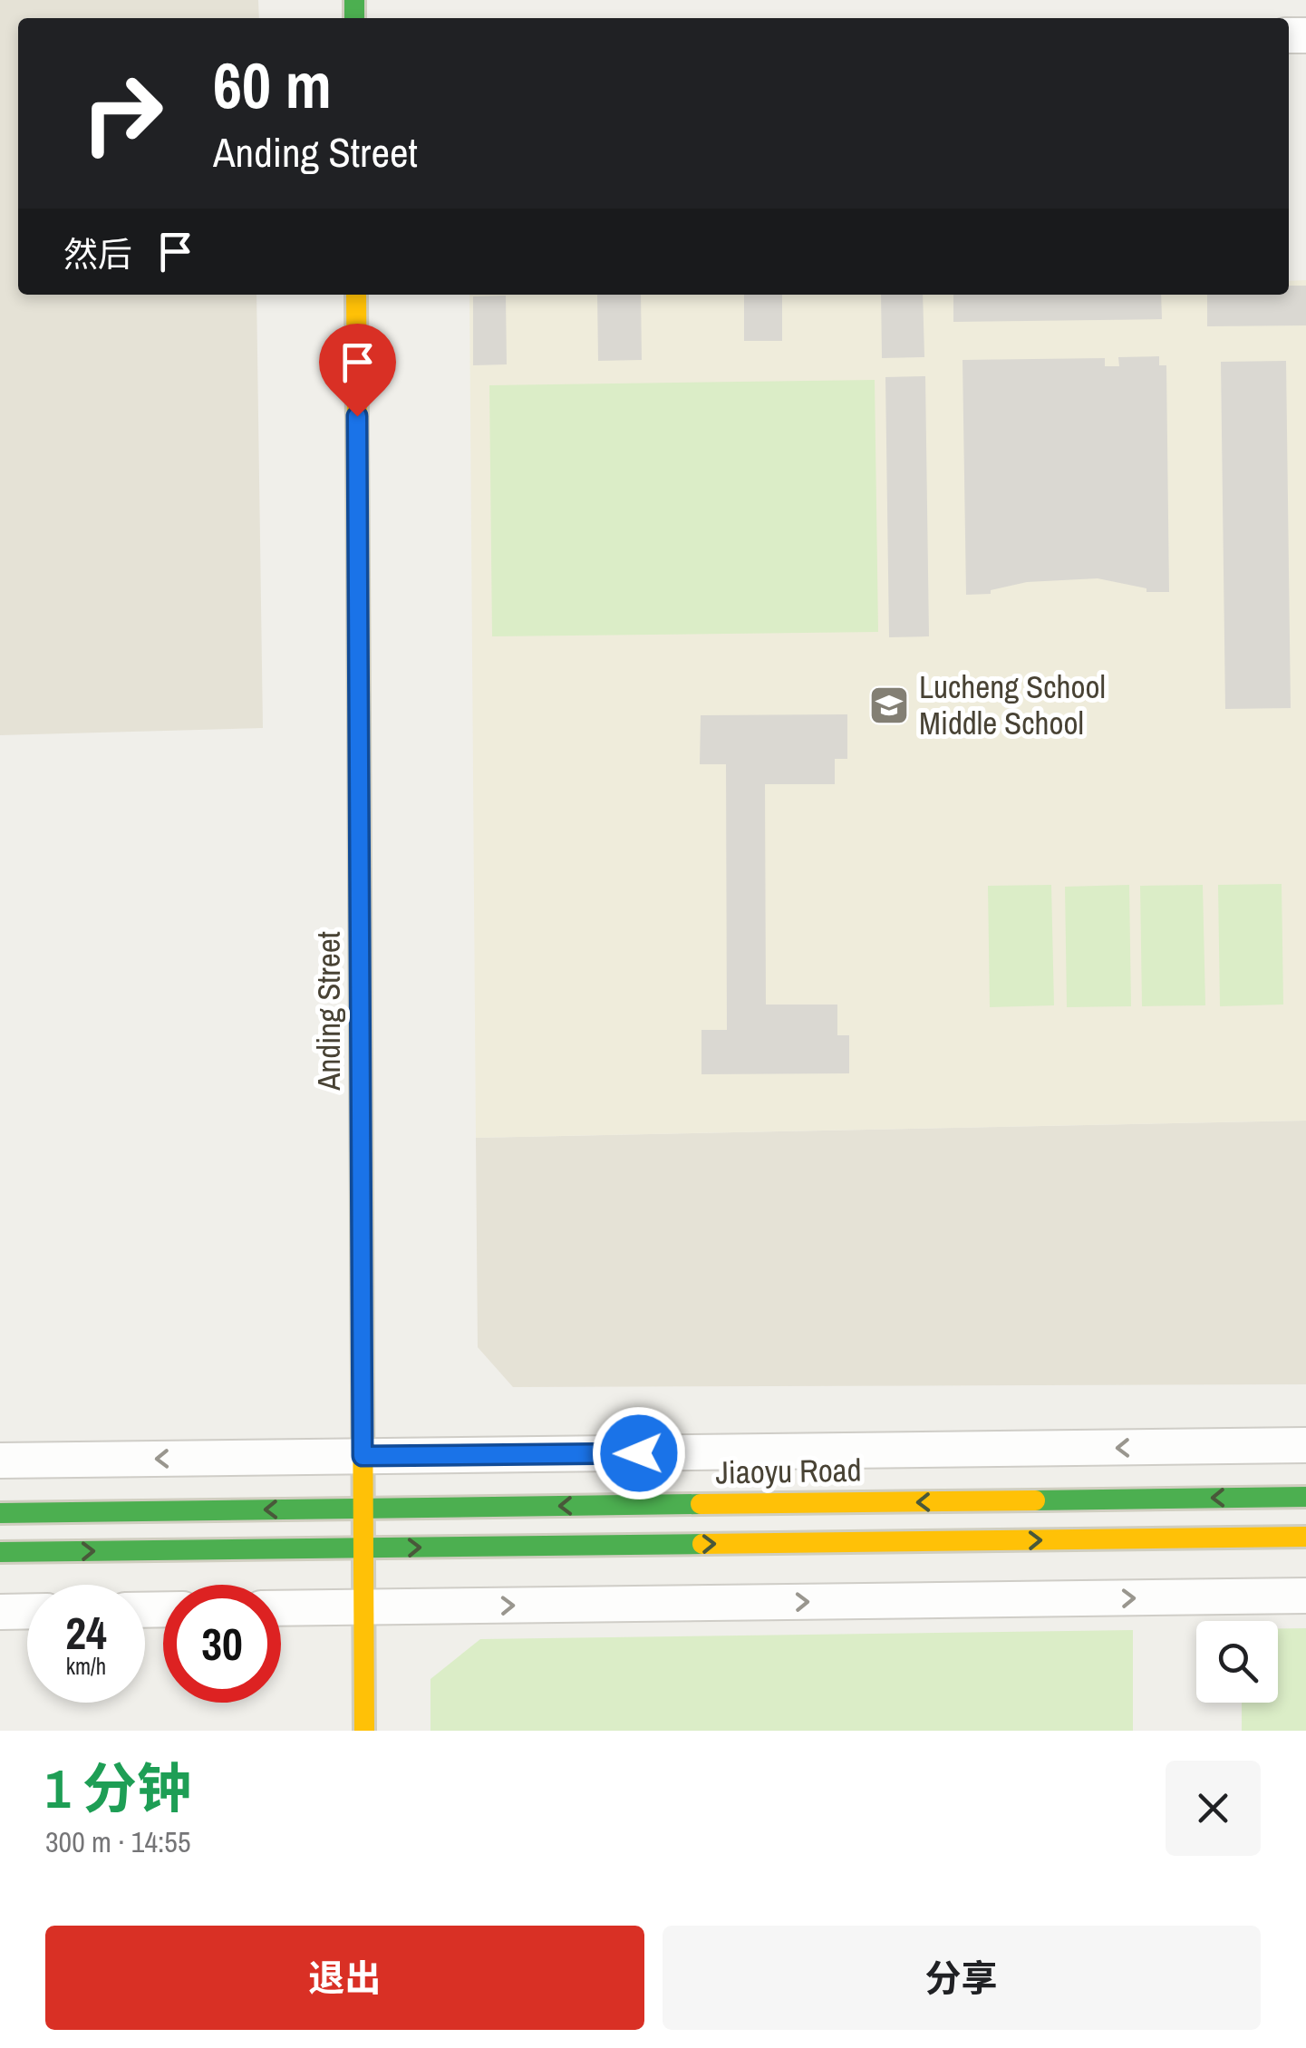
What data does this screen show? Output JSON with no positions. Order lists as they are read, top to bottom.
{
  "streets": {
    "main road": ["Anding Street", "Jiaoyu Road"]
  },
  "crossings": [
    ["Anding Street", "Jiaoyu Road"]
  ],
  "places": {
    "school or university": ["Lucheng School Middle School"]
  },
  "page": {
    "turn": ["60 m", "Anding Street"],
    "then": "然后",
    "speed": "24 km/h",
    "limit": "30",
    "heading": ["1 分钟", "300 m · 14:55"],
    "buttons": ["退出", "分享"]
  }
}
